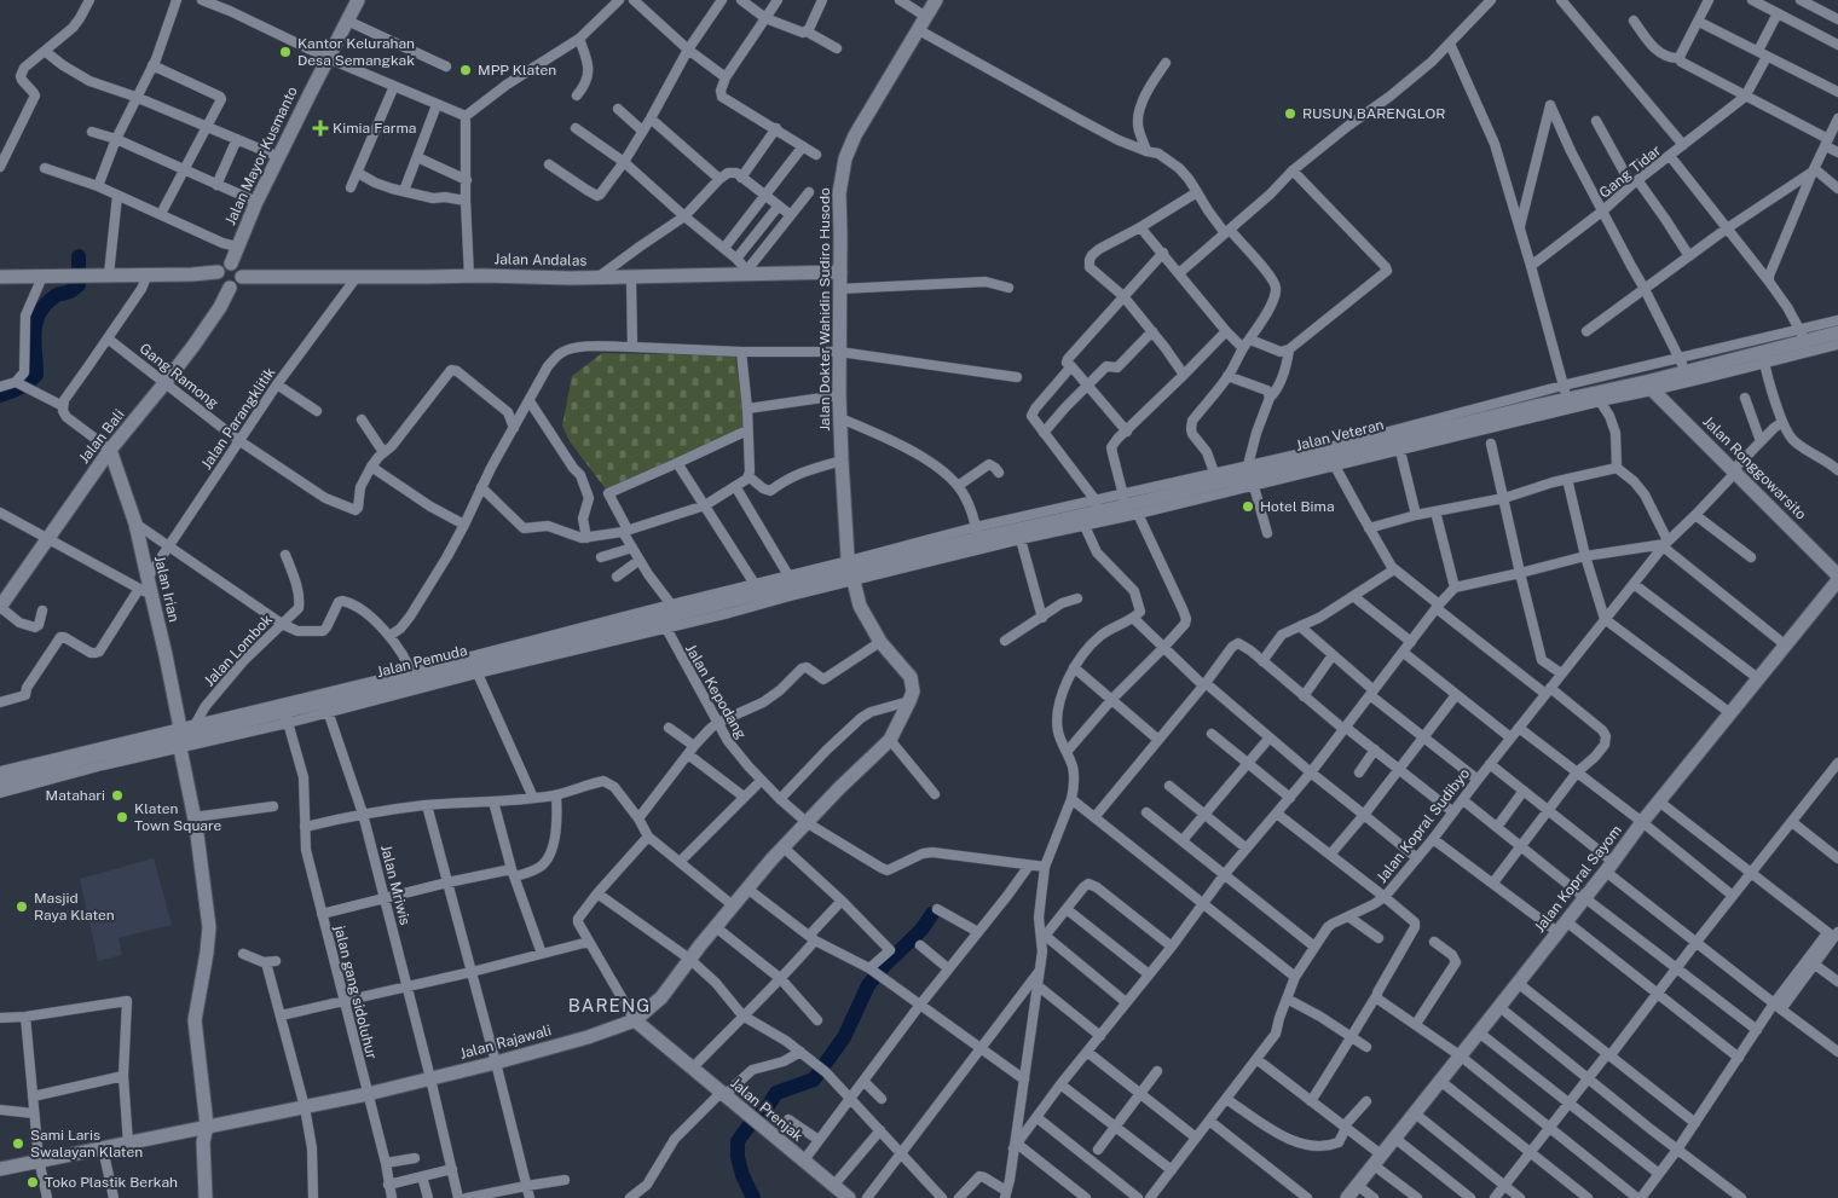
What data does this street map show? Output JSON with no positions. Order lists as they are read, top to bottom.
{
  "streets": {
    "street": [
      "Jalan Mayor Kusmanto",
      "Gang Tidar",
      "Jalan Andalas",
      "Jalan Dokter Wahidin Sudiro Husodo",
      "Gang Ramong",
      "Jalan Parangklitik",
      "Jalan Veteran",
      "Jalan Bali",
      "Jalan Ronggowarsito",
      "Jalan Irian",
      "Jalan Lombok",
      "Jalan Pemuda",
      "Jalan Kepodang",
      "Jalan Kopral Sudibyo",
      "Jalan Kopral Sayom",
      "Jalan Mriwis",
      "jalan gang sidoluhur",
      "Jalan Rajawali",
      "Jalan Prenjak"
    ]
  },
  "crossings": [
    ["Jalan Mayor Kusmanto", "Jalan Andalas"],
    ["Jalan Mayor Kusmanto", "Jalan Bali"],
    ["Jalan Andalas", "Jalan Dokter Wahidin Sudiro Husodo"],
    ["Jalan Andalas", "Jalan Parangklitik"],
    ["Jalan Andalas", "Jalan Bali"],
    ["Jalan Dokter Wahidin Sudiro Husodo", "Jalan Veteran"],
    ["Jalan Dokter Wahidin Sudiro Husodo", "Jalan Pemuda"],
    ["Gang Ramong", "Jalan Parangklitik"],
    ["Gang Ramong", "Jalan Bali"],
    ["Jalan Parangklitik", "Jalan Irian"],
    ["Jalan Veteran", "Jalan Ronggowarsito"],
    ["Jalan Veteran", "Jalan Pemuda"],
    ["Jalan Bali", "Jalan Irian"],
    ["Jalan Ronggowarsito", "Jalan Kopral Sudibyo"],
    ["Jalan Irian", "Jalan Pemuda"],
    ["Jalan Irian", "Jalan Rajawali"],
    ["Jalan Pemuda", "Jalan Kepodang"],
    ["Jalan Pemuda", "Jalan Mriwis"],
    ["Jalan Pemuda", "jalan gang sidoluhur"],
    ["Jalan Kepodang", "Jalan Rajawali"],
    ["Jalan Mriwis", "Jalan Rajawali"],
    ["jalan gang sidoluhur", "Jalan Rajawali"],
    ["Jalan Rajawali", "Jalan Prenjak"]
  ],
  "districts": ["BARENG"],
  "places": {
    "other": [
      "Kantor Kelurahan Desa Semangkak",
      "MPP Klaten",
      "RUSUN BARENGLOR",
      "Hotel Bima",
      "Matahari",
      "Klaten Town Square",
      "Masjid Raya Klaten",
      "Sami Laris Swalayan Klaten",
      "Toko Plastik Berkah"
    ],
    "health": ["Kimia Farma"]
  }
}
